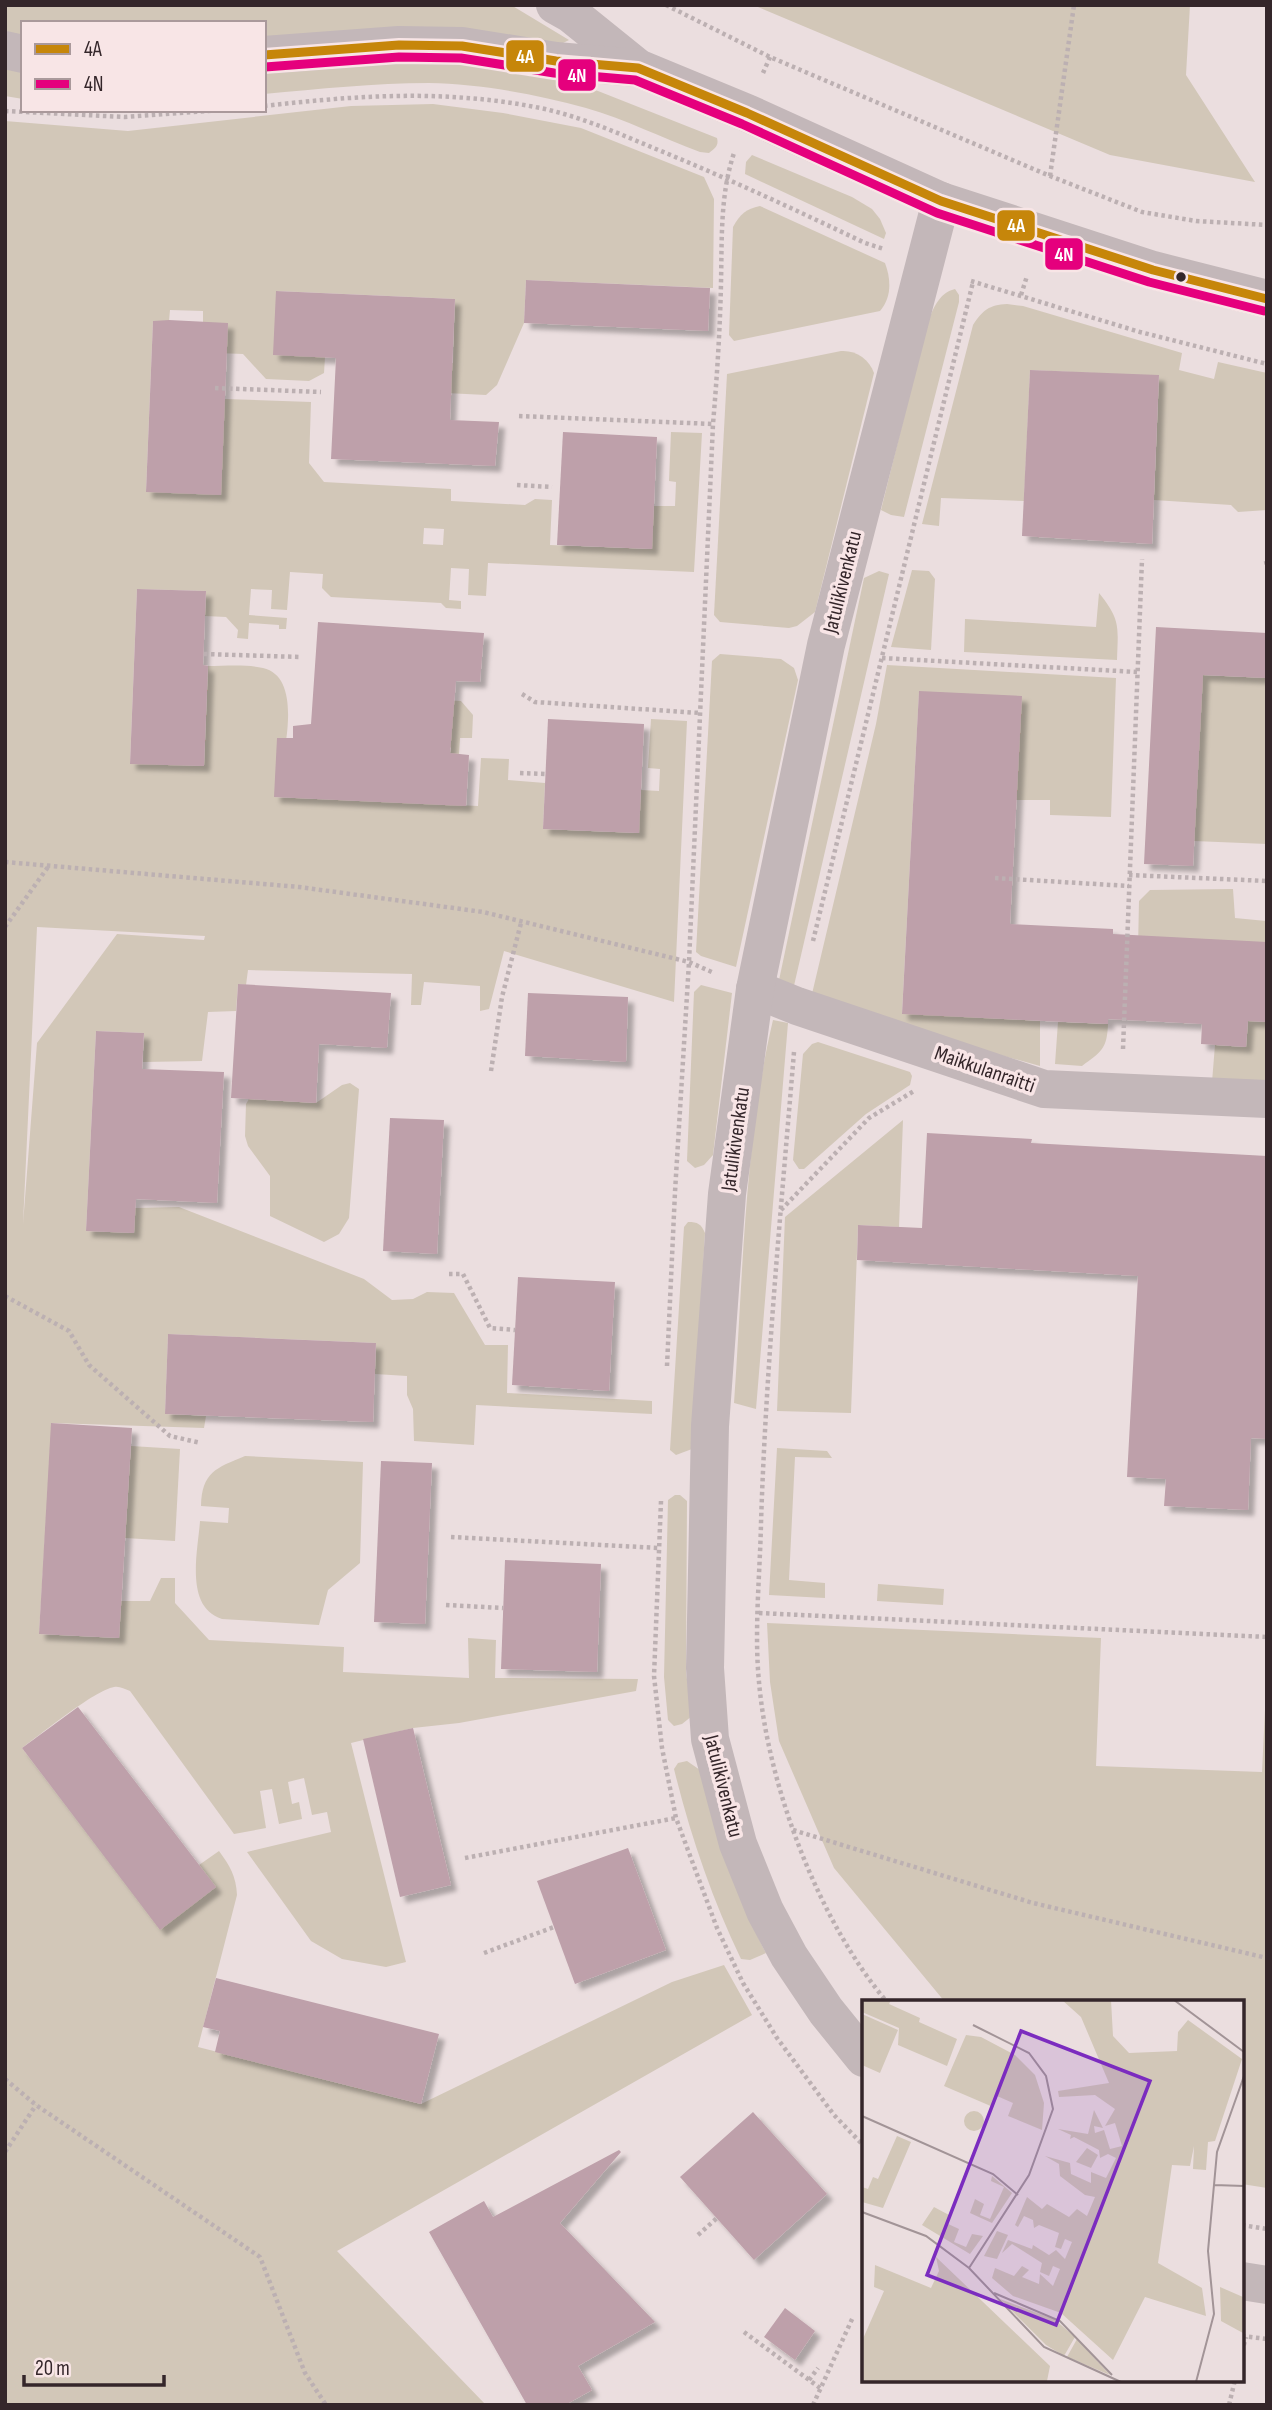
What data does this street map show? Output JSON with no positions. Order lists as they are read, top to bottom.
{
  "streets": {
    "street": ["Jatulikivenkatu", "Maikkulanraitti"]
  },
  "crossings": [
    ["Jatulikivenkatu", "Maikkulanraitti"]
  ],
  "lines": ["transit line 4A", "transit line 4N"],
  "legend": ["4A", "4N"],
  "scale_bar": "20 m"
}
